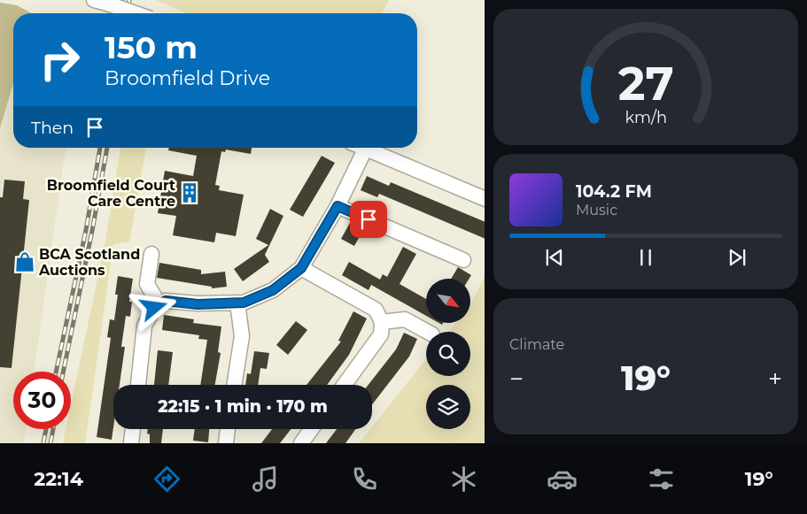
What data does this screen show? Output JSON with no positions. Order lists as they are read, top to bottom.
{
  "places": {
    "building": ["Broomfield Court Care Centre"],
    "shop": ["BCA Scotland Auctions"]
  },
  "north": "bottom right",
  "page": {
    "turn": ["150 m", "Broomfield Drive"],
    "then": "Then",
    "song": ["104.2 FM", "Music"],
    "tile": "Climate",
    "heat": ["−", "19°", "+"],
    "limit": "30",
    "trip": "22:15 · 1 min · 170 m",
    "tabs": ["22:14", "19°"],
    "gauge": ["27", "km/h"]
  }
}
